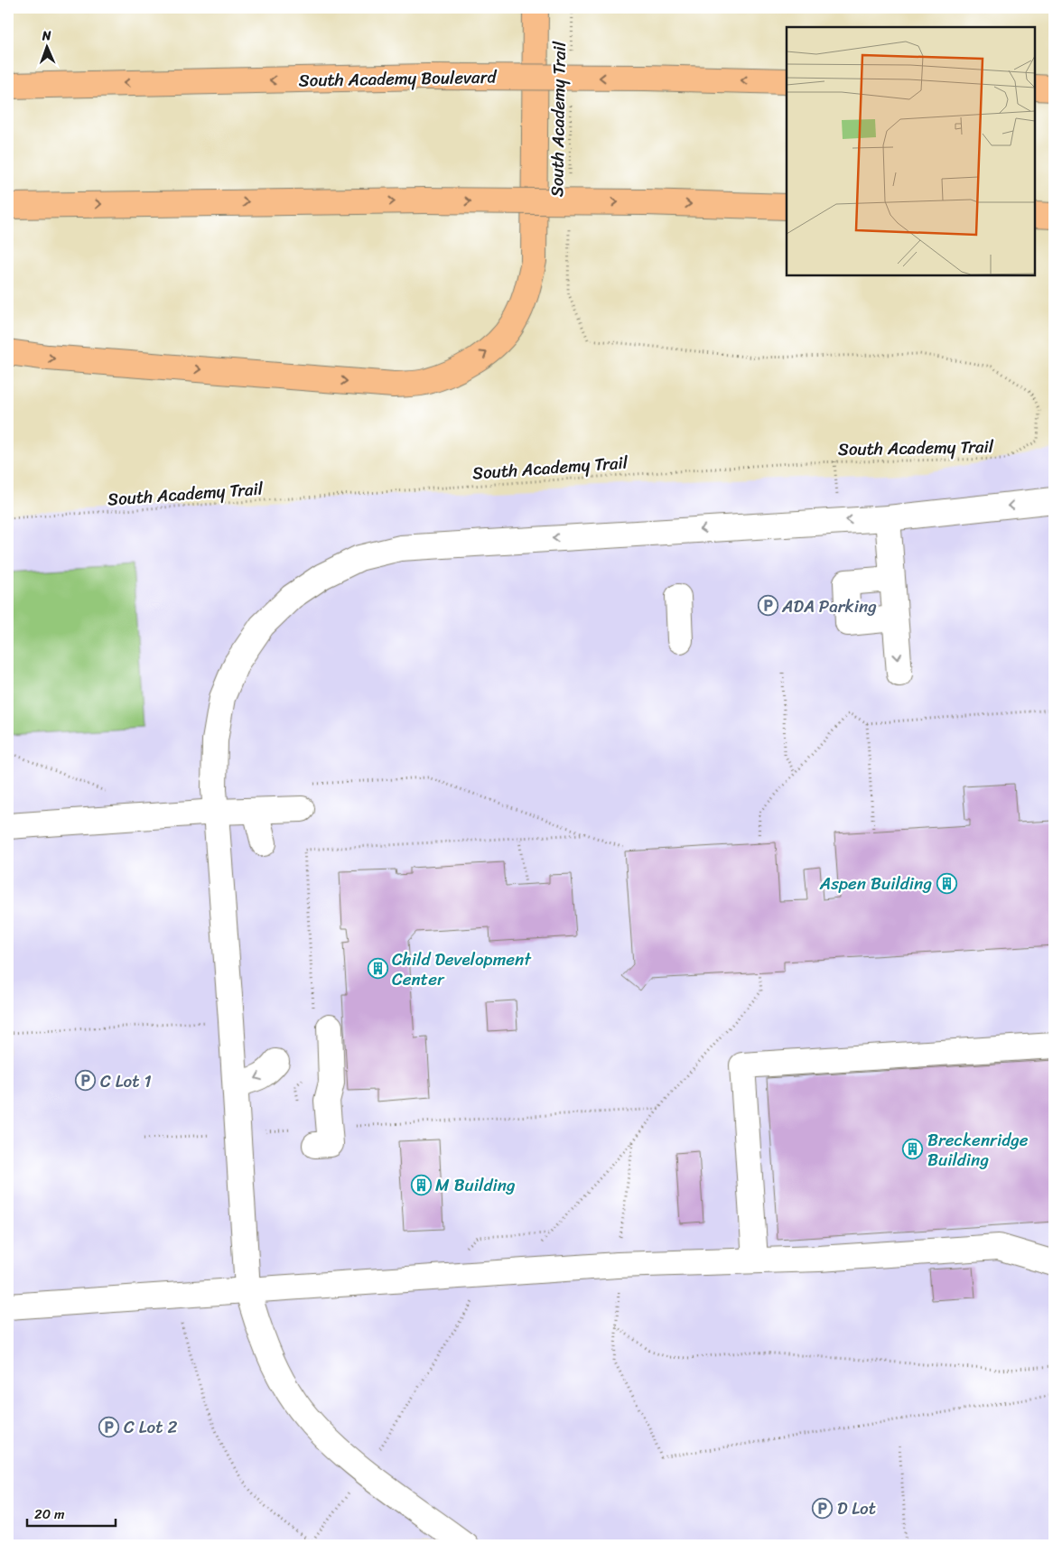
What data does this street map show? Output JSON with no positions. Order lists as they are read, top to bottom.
{
  "streets": {
    "highway": ["South Academy Boulevard"],
    "path": ["South Academy Trail"]
  },
  "places": {
    "parking": [
      "ADA Parking",
      "C Lot 1",
      "C Lot 2",
      "D Lot"
    ],
    "building": [
      "Aspen Building",
      "Child Development Center",
      "Breckenridge Building",
      "M Building"
    ]
  },
  "scale_bar": "20 m",
  "north": "top"
}
